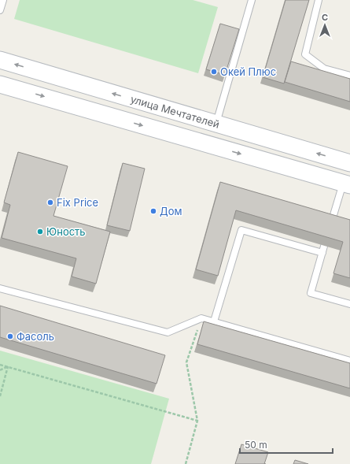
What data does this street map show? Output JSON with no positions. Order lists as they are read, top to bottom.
{
  "streets": {
    "street": ["улица Мечтателей"]
  },
  "places": [
    "Окей Плюс",
    "Fix Price",
    "Дом",
    "Юность",
    "Фасоль"
  ],
  "scale_bar": "50 m",
  "north": "top"
}
